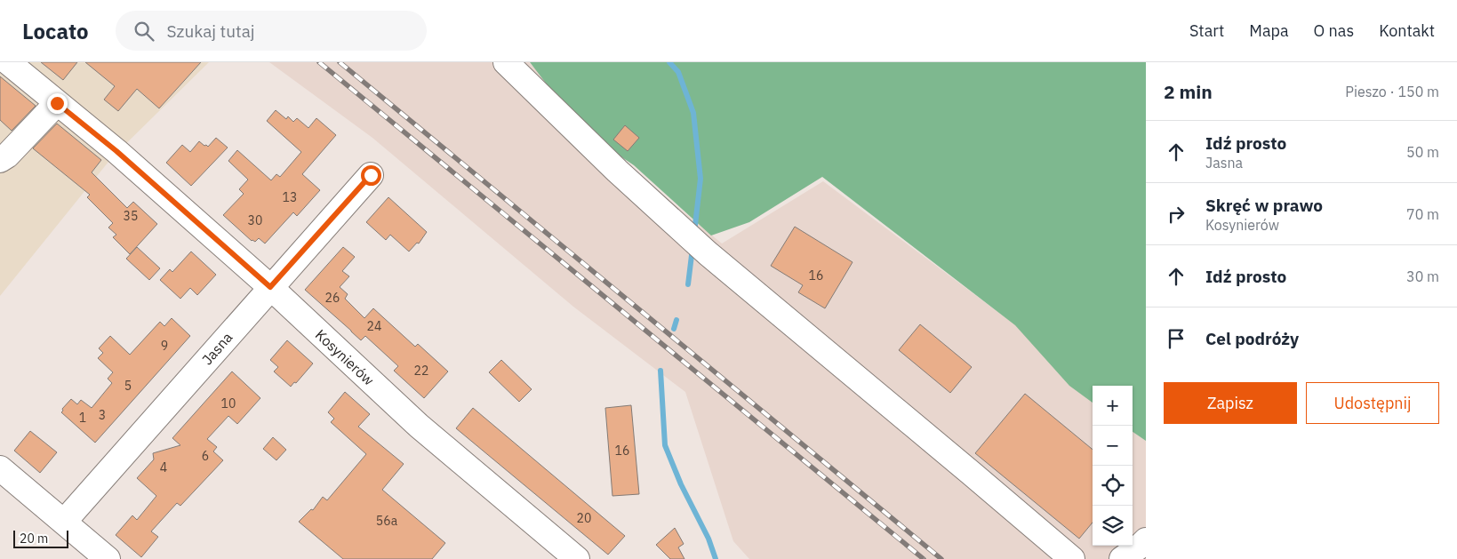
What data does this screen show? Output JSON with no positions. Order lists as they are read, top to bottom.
{
  "streets": {
    "street": ["Jasna", "Kosynierów"]
  },
  "crossings": [
    ["Jasna", "Kosynierów"]
  ],
  "house_numbers": [
    "13",
    "35",
    "30",
    "16",
    "26",
    "24",
    "9",
    "22",
    "5",
    "10",
    "3",
    "1",
    "16",
    "6",
    "4",
    "20",
    "56a"
  ],
  "scale_bar": "20 m",
  "page": {
    "header": "Locato",
    "search": "Szukaj tutaj",
    "nav": [
      "Start",
      "Mapa",
      "O nas",
      "Kontakt"
    ],
    "heading": ["2 min", "Pieszo · 150 m"],
    "list": [
      ["Idź prosto", "Jasna", "50 m"],
      ["Skręć w prawo", "Kosynierów", "70 m"],
      ["Idź prosto", "30 m"],
      "Cel podróży"
    ],
    "buttons": ["Zapisz", "Udostępnij"],
    "map_buttons": ["+", "−"],
    "scale": "20 m"
  }
}
